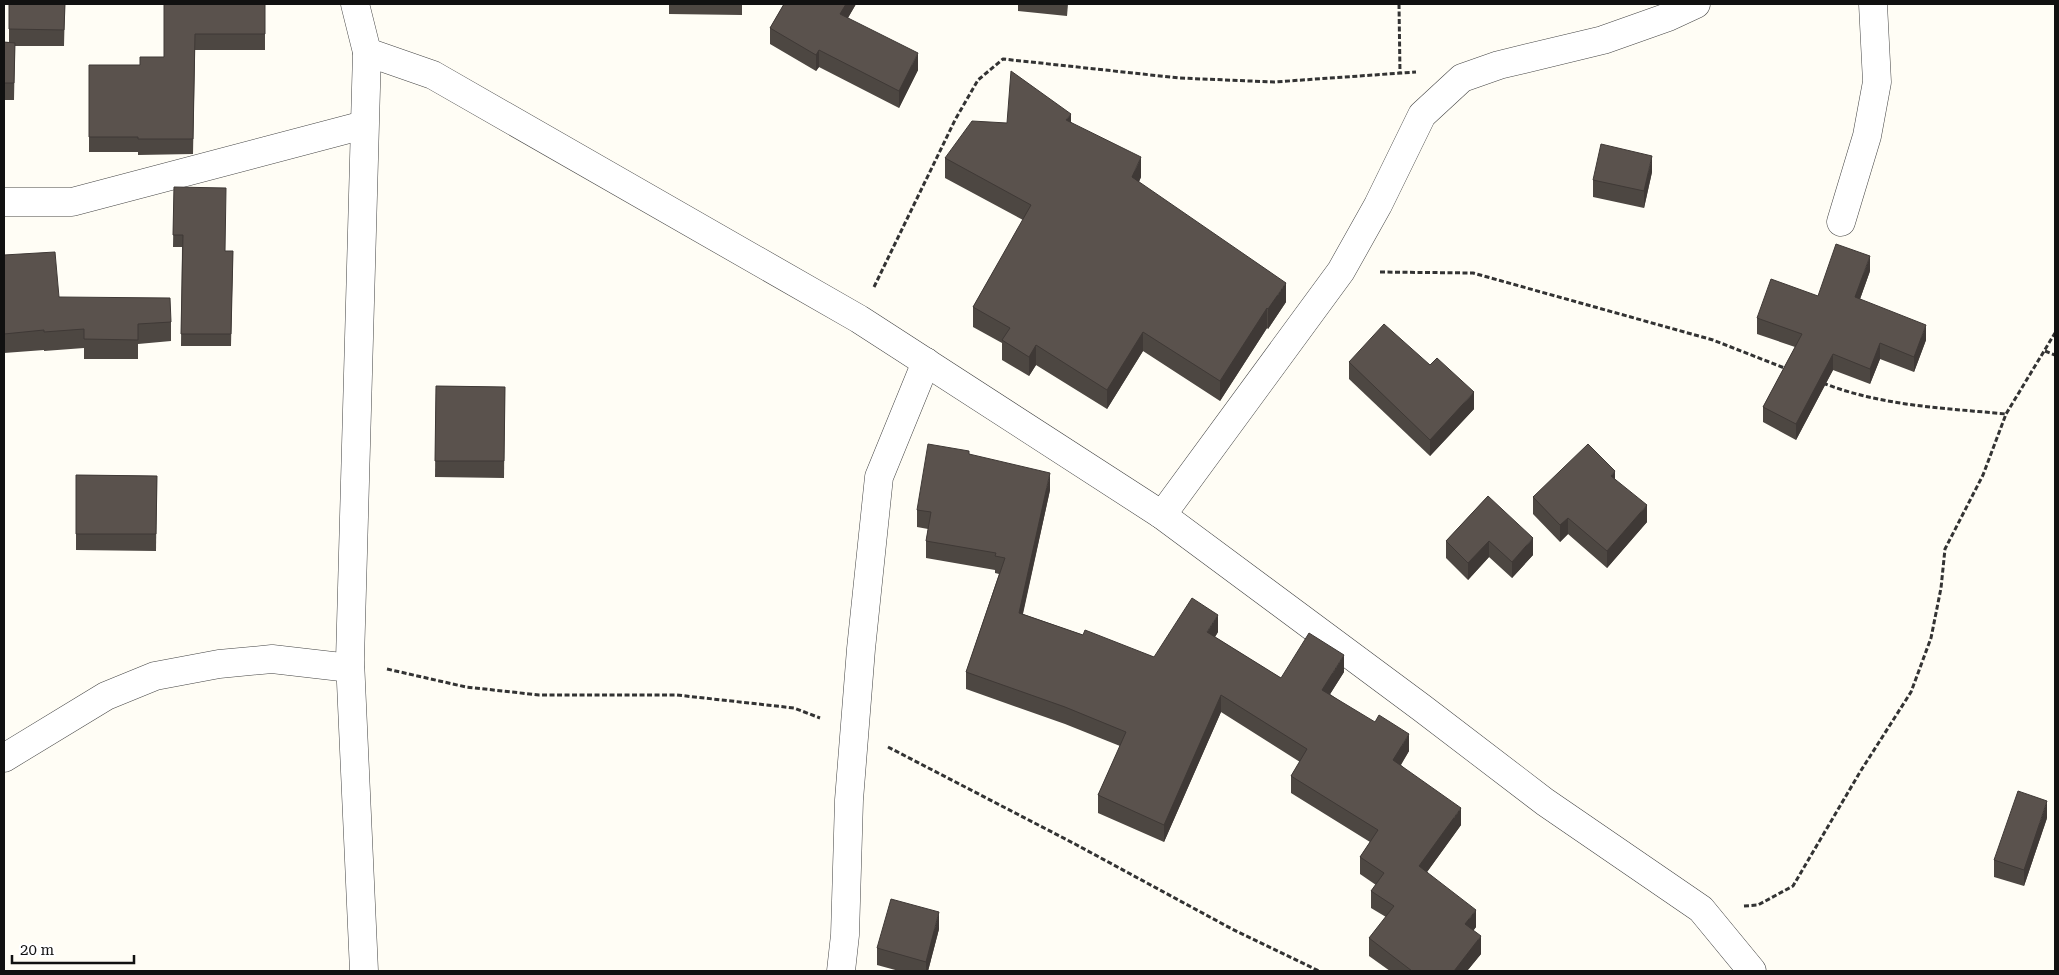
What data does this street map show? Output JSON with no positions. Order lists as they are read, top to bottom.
{
  "scale_bar": "20 m"
}
